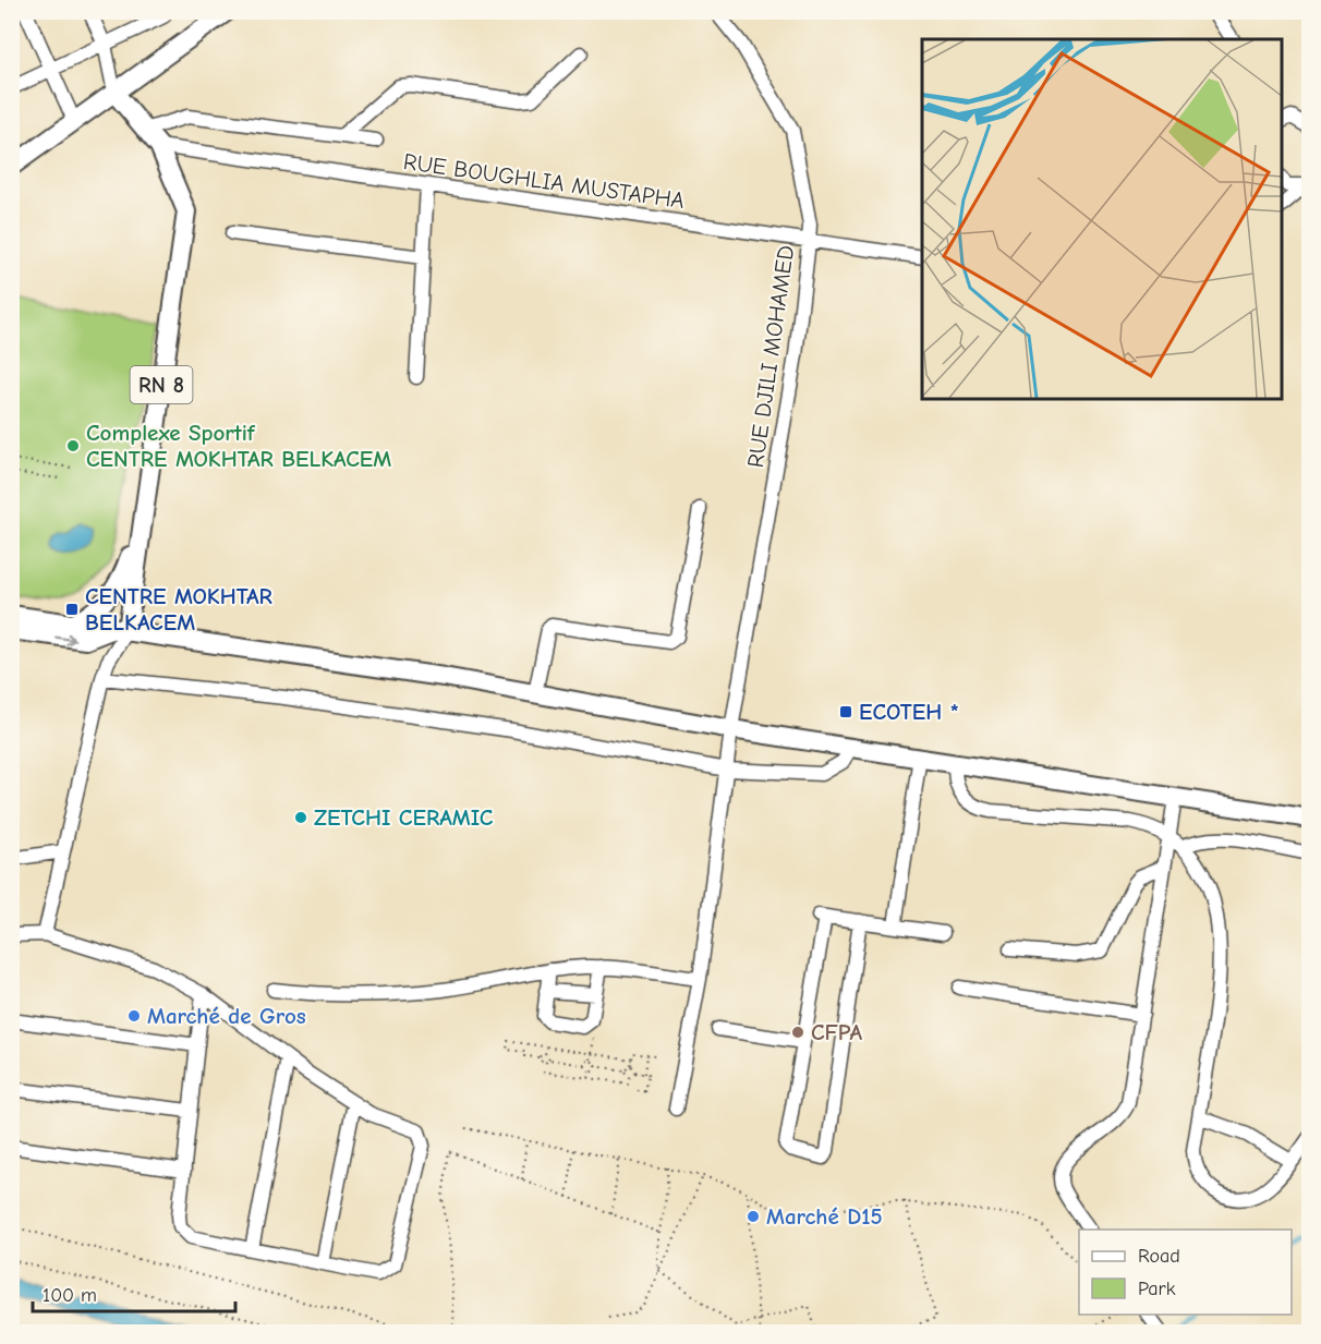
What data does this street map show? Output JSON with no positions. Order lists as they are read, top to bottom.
{
  "streets": {
    "main road": ["RN 8"],
    "street": ["RUE BOUGHLIA MUSTAPHA", "RUE DJILI MOHAMED"]
  },
  "crossings": [
    ["RUE BOUGHLIA MUSTAPHA", "RUE DJILI MOHAMED"],
    ["RUE BOUGHLIA MUSTAPHA", "RN 8"]
  ],
  "places": {
    "other": [
      "Complexe Sportif CENTRE MOKHTAR BELKACEM",
      "ZETCHI CERAMIC",
      "Marché de Gros",
      "CFPA",
      "Marché D15"
    ],
    "transit": ["CENTRE MOKHTAR BELKACEM", "ECOTEH *"]
  },
  "legend": ["Road", "Park"],
  "scale_bar": "100 m"
}
